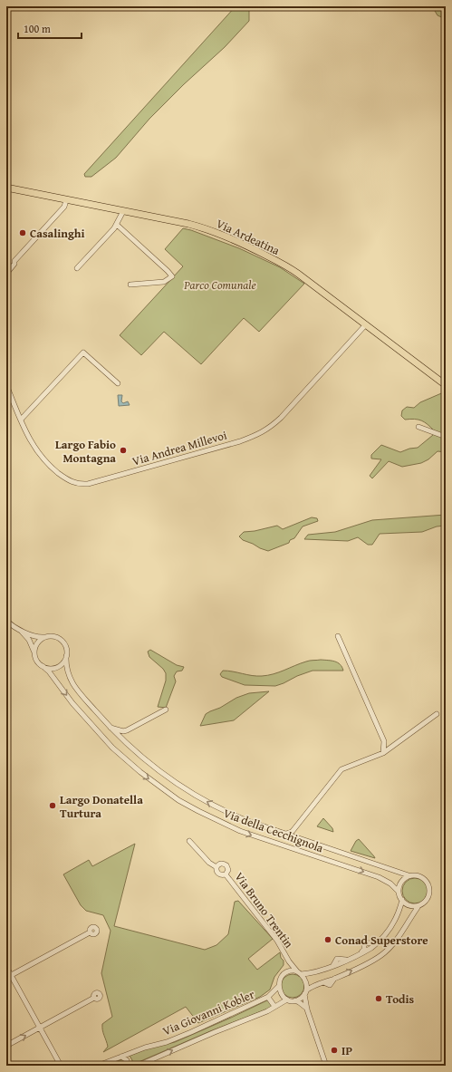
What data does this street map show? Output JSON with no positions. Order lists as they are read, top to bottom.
{
  "streets": {
    "main road": ["Via Ardeatina"],
    "street": [
      "Via Andrea Millevoi",
      "Via della Cecchignola",
      "Via Bruno Trentin",
      "Via Giovanni Kobler"
    ]
  },
  "crossings": [
    ["Via Ardeatina", "Via Andrea Millevoi"],
    ["Via Bruno Trentin", "Via Giovanni Kobler"]
  ],
  "parks": ["Parco Comunale"],
  "places": [
    "Casalinghi",
    "Largo Fabio Montagna",
    "Largo Donatella Turtura",
    "Conad Superstore",
    "Todis",
    "IP"
  ],
  "scale_bar": "100 m"
}
